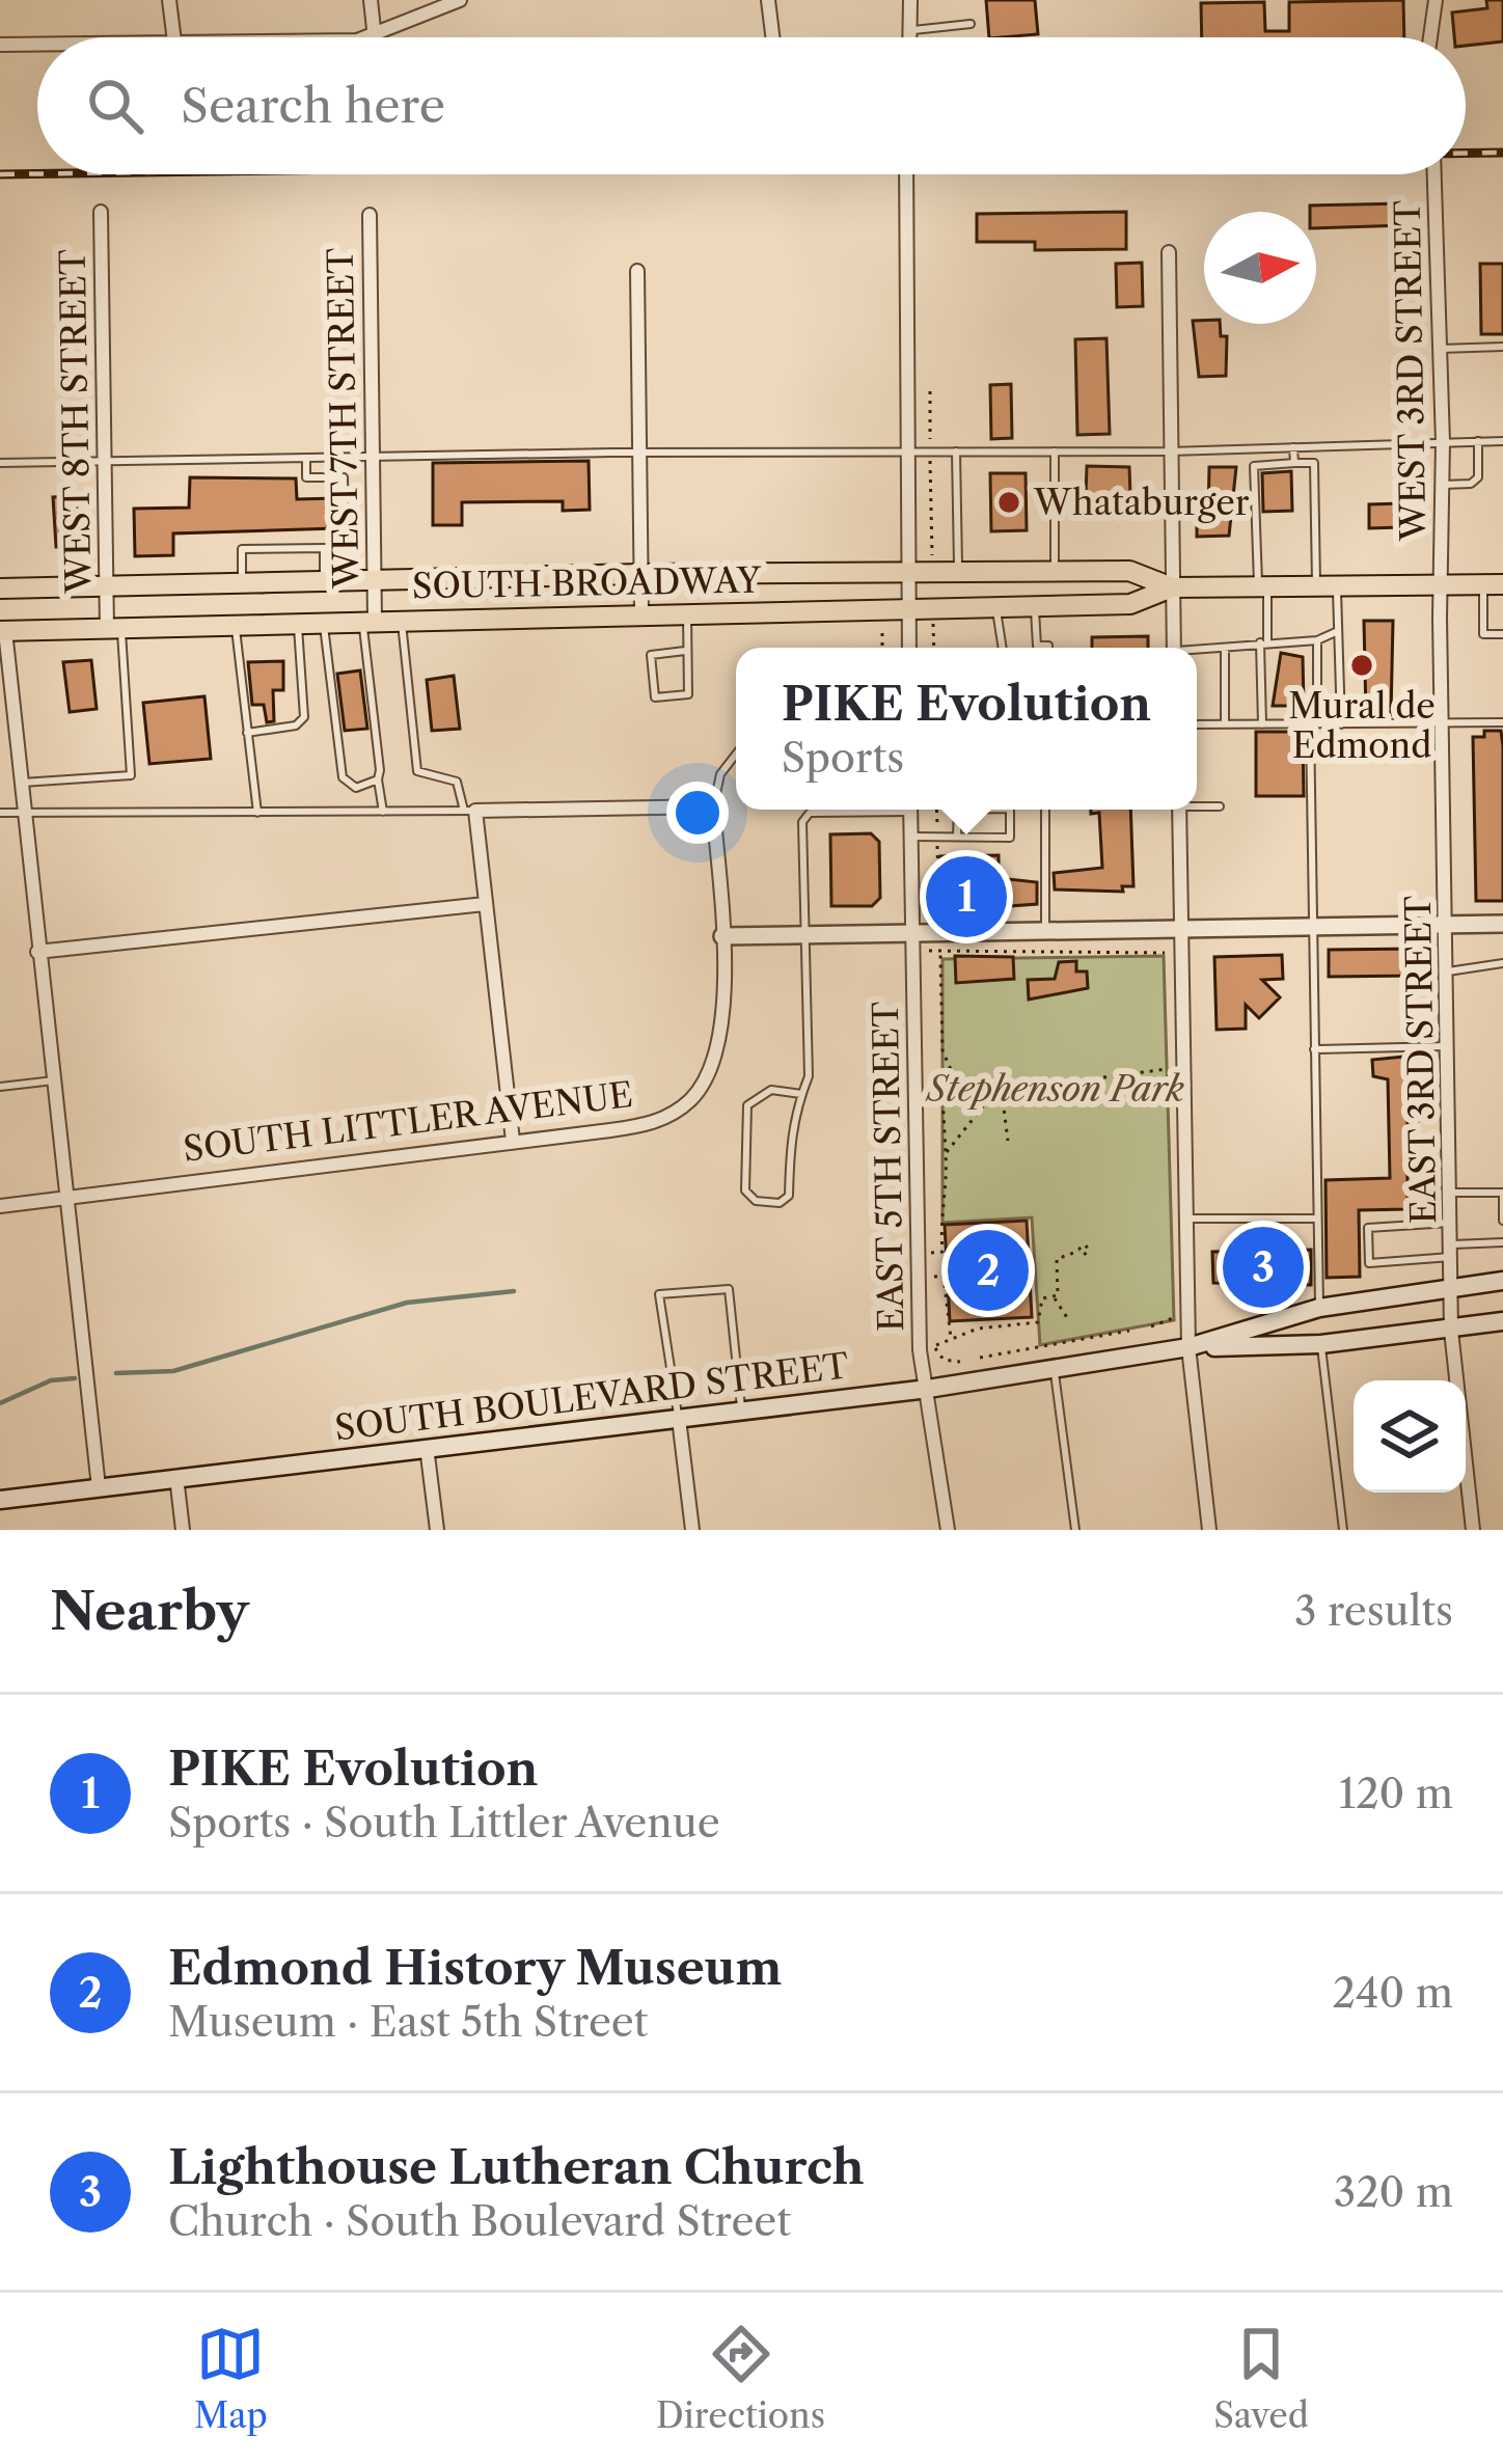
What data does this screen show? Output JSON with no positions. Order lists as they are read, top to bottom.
{
  "streets": {
    "main road": ["SOUTH BROADWAY", "SOUTH BOULEVARD STREET"],
    "street": [
      "WEST 3RD STREET",
      "WEST 7TH STREET",
      "WEST 8TH STREET",
      "EAST 3RD STREET",
      "SOUTH LITTLER AVENUE",
      "EAST 5TH STREET"
    ]
  },
  "crossings": [
    ["WEST 3RD STREET", "SOUTH BROADWAY"],
    ["WEST 3RD STREET", "EAST 3RD STREET"],
    ["WEST 7TH STREET", "SOUTH BROADWAY"],
    ["WEST 8TH STREET", "SOUTH BROADWAY"],
    ["SOUTH BROADWAY", "EAST 3RD STREET"],
    ["EAST 3RD STREET", "SOUTH BOULEVARD STREET"],
    ["EAST 5TH STREET", "SOUTH BOULEVARD STREET"]
  ],
  "parks": ["Stephenson Park"],
  "places": ["Whataburger", "Mural de Edmond"],
  "north": "right",
  "page": {
    "search": "Search here",
    "popup": ["PIKE Evolution", "Sports"],
    "pins": ["1", "3", "2"],
    "heading": ["Nearby", "3 results"],
    "list": [
      {
        "mark": "1",
        "name": "PIKE Evolution",
        "note": "Sports · South Littler Avenue",
        "value": "120 m"
      },
      {
        "mark": "2",
        "name": "Edmond History Museum",
        "note": "Museum · East 5th Street",
        "value": "240 m"
      },
      {
        "mark": "3",
        "name": "Lighthouse Lutheran Church",
        "note": "Church · South Boulevard Street",
        "value": "320 m"
      }
    ],
    "nav": ["Map", "Directions", "Saved"]
  }
}
